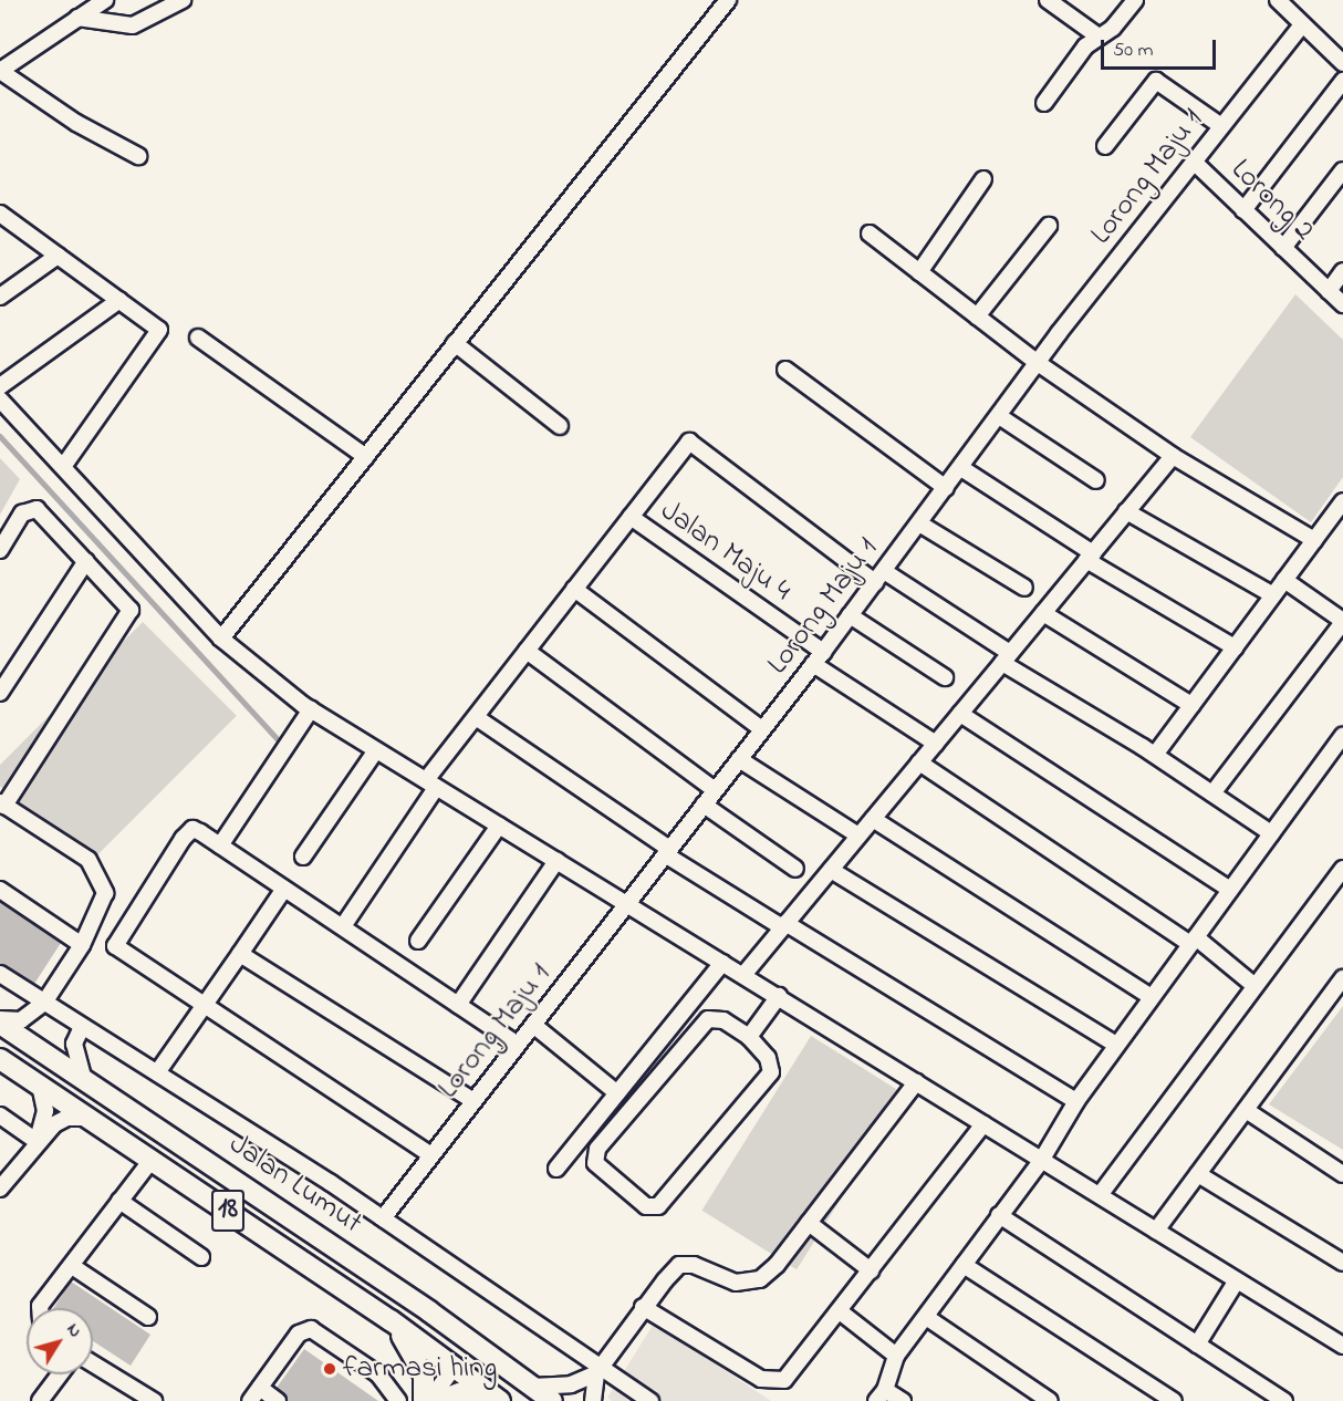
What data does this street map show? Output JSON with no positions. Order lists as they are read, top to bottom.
{
  "streets": {
    "main road": ["Jalan Lumut", "18"],
    "street": ["Lorong Maju 1", "Lorong 2", "Jalan Maju 4"]
  },
  "crossings": [
    ["Lorong Maju 1", "Lorong 2"],
    ["Lorong Maju 1", "Jalan Maju 4"]
  ],
  "places": ["farmasi hing"],
  "scale_bar": "50 m",
  "north": "top right"
}
